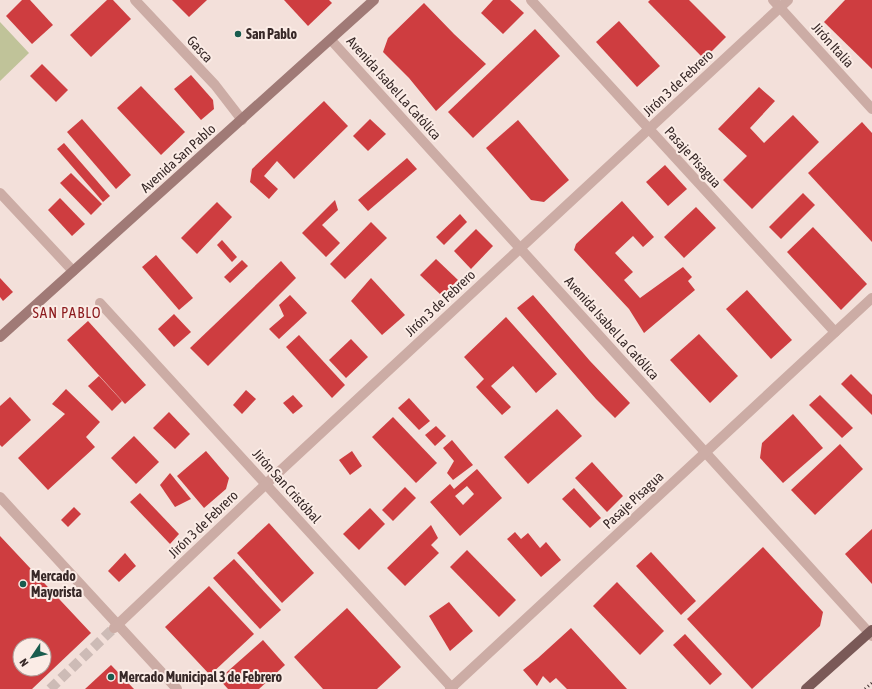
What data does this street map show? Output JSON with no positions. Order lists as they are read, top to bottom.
{
  "streets": {
    "street": [
      "Jirón Italia",
      "Gasca",
      "Jirón 3 de Febrero",
      "Avenida Isabel La Católica",
      "Pasaje Pisagua",
      "Avenida San Pablo",
      "Jirón San Cristóbal"
    ]
  },
  "crossings": [
    ["Jirón Italia", "Jirón 3 de Febrero"],
    ["Gasca", "Avenida San Pablo"],
    ["Jirón 3 de Febrero", "Avenida Isabel La Católica"],
    ["Jirón 3 de Febrero", "Pasaje Pisagua"],
    ["Jirón 3 de Febrero", "Jirón San Cristóbal"],
    ["Avenida Isabel La Católica", "Pasaje Pisagua"],
    ["Avenida Isabel La Católica", "Avenida San Pablo"],
    ["Pasaje Pisagua", "Jirón San Cristóbal"]
  ],
  "districts": ["SAN PABLO"],
  "places": ["San Pablo", "Mercado Mayorista", "Mercado Municipal 3 de Febrero"],
  "north": "bottom left"
}
